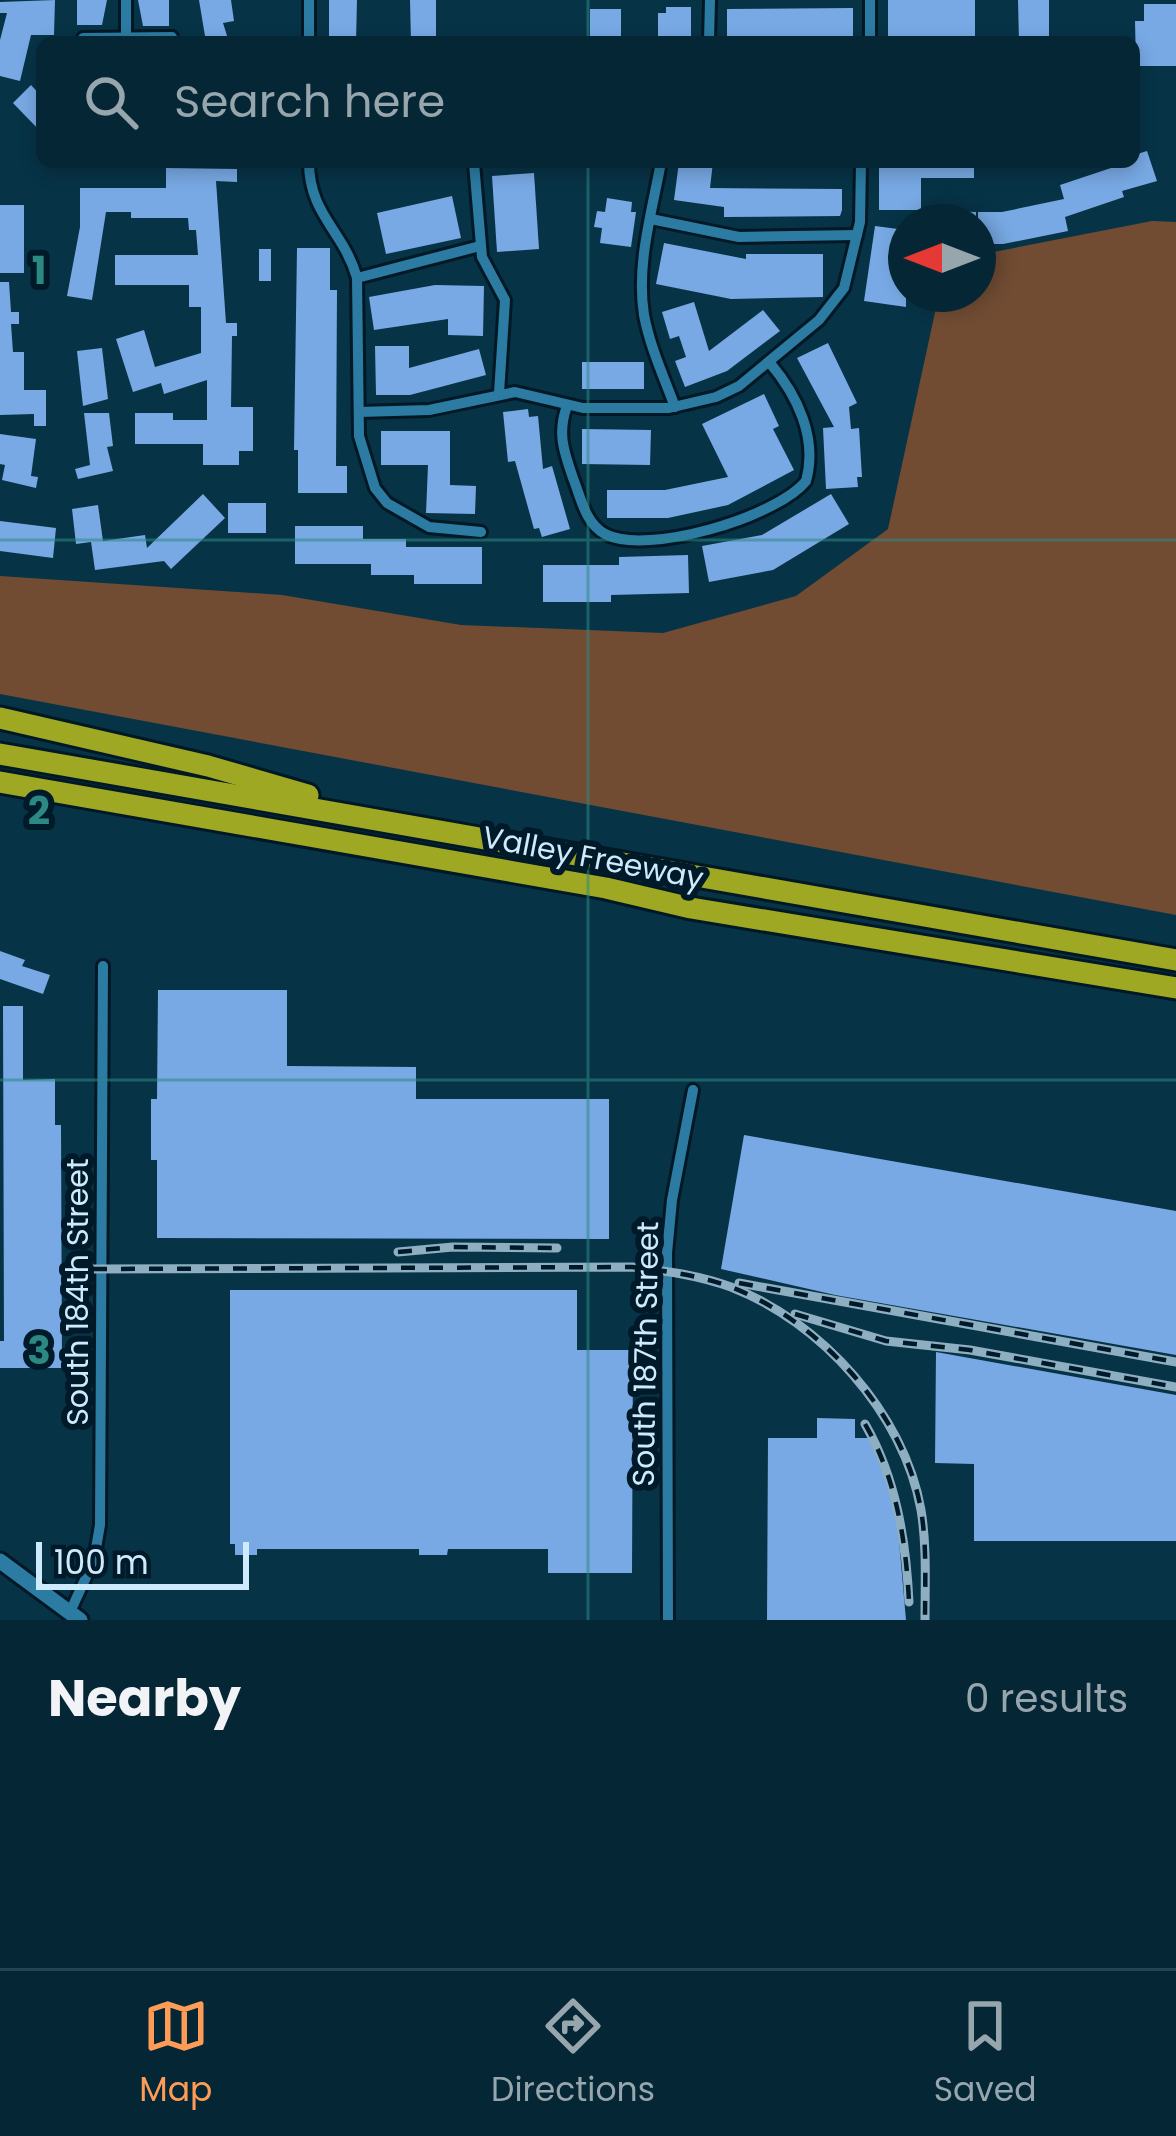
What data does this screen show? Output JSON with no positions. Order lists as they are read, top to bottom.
{
  "streets": {
    "highway": ["Valley Freeway"],
    "street": ["South 184th Street", "South 187th Street"]
  },
  "scale_bar": "100 m",
  "north": "left",
  "page": {
    "search": "Search here",
    "scale": "100 m",
    "heading": ["Nearby", "0 results"],
    "nav": ["Map", "Directions", "Saved"]
  },
  "grid": {
    "rows": ["1", "2", "3"]
  }
}
